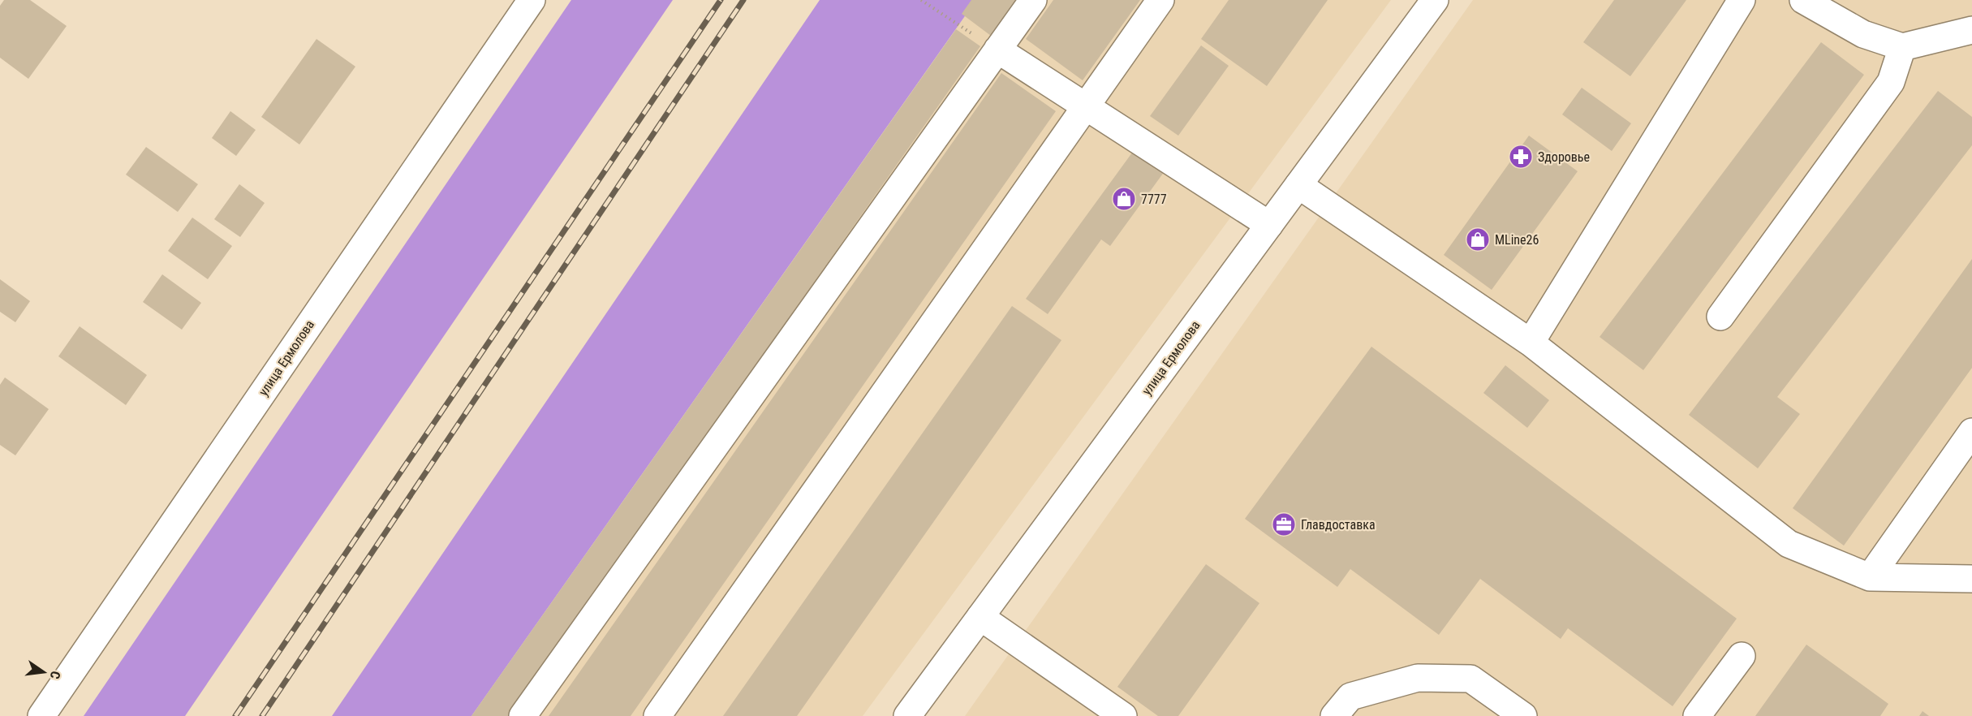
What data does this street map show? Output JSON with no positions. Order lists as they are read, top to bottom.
{
  "streets": {
    "main road": ["улица Ермолова"]
  },
  "places": {
    "pharmacy": ["Здоровье"],
    "shop": ["7777", "MLine26"],
    "office": ["Главдоставка"]
  },
  "north": "right"
}
